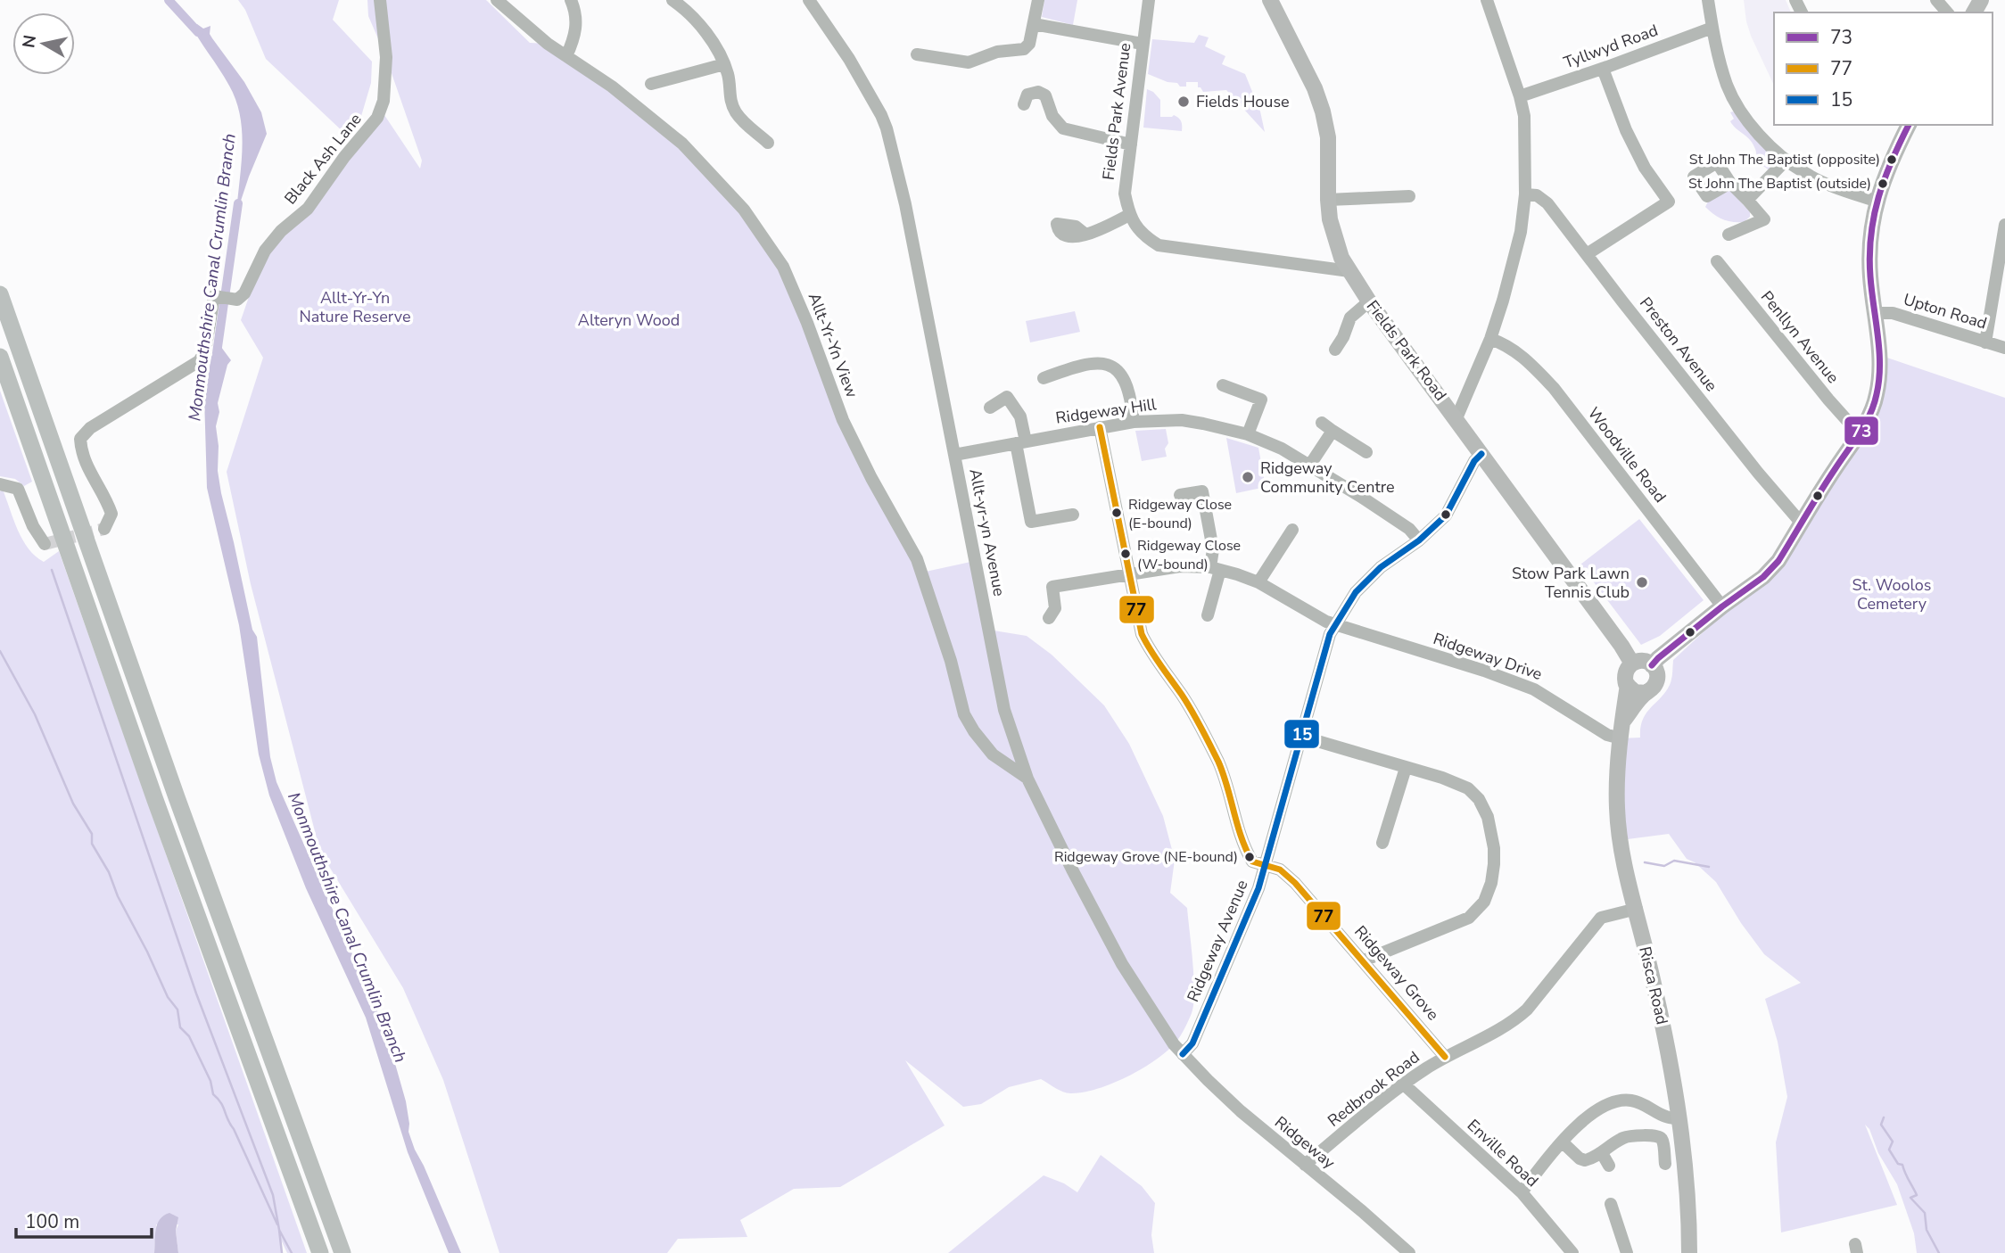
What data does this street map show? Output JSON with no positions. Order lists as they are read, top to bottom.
{
  "streets": {
    "main road": ["Fields Park Road", "Risca Road"],
    "street": [
      "Tyllwyd Road",
      "Fields Park Avenue",
      "Black Ash Lane",
      "Upton Road",
      "Penllyn Avenue",
      "Preston Avenue",
      "Allt-Yr-Yn View",
      "Ridgeway Hill",
      "Woodville Road",
      "Allt-yr-yn Avenue",
      "Ridgeway Drive",
      "Ridgeway Avenue",
      "Ridgeway Grove",
      "Redbrook Road",
      "Ridgeway",
      "Enville Road"
    ]
  },
  "crossings": [
    ["Allt-Yr-Yn View", "Allt-yr-yn Avenue"],
    ["Fields Park Road", "Ridgeway Avenue"],
    ["Fields Park Road", "Risca Road"],
    ["Ridgeway Hill", "Allt-yr-yn Avenue"],
    ["Ridgeway Hill", "Ridgeway Avenue"],
    ["Ridgeway Hill", "Ridgeway Grove"],
    ["Allt-yr-yn Avenue", "Ridgeway Avenue"],
    ["Allt-yr-yn Avenue", "Ridgeway"],
    ["Ridgeway Drive", "Ridgeway Avenue"],
    ["Ridgeway Drive", "Ridgeway Grove"],
    ["Ridgeway Drive", "Risca Road"],
    ["Ridgeway Avenue", "Ridgeway Grove"],
    ["Ridgeway Avenue", "Ridgeway"],
    ["Ridgeway Grove", "Redbrook Road"],
    ["Risca Road", "Redbrook Road"],
    ["Redbrook Road", "Ridgeway"],
    ["Redbrook Road", "Enville Road"]
  ],
  "water": ["Monmouthshire Canal Crumlin Branch"],
  "parks": ["Allt-Yr-Yn Nature Reserve", "Alteryn Wood", "St. Woolos Cemetery"],
  "places": [
    "Fields House",
    "St John The Baptist (opposite)",
    "St John The Baptist (outside)",
    "Ridgeway Community Centre",
    "Ridgeway Close (E-bound)",
    "Ridgeway Close (W-bound)",
    "Stow Park Lawn Tennis Club",
    "Ridgeway Grove (NE-bound)"
  ],
  "lines": ["transit line 73", "transit line 77", "transit line 15"],
  "legend": ["73", "77", "15"],
  "scale_bar": "100 m",
  "north": "left"
}
